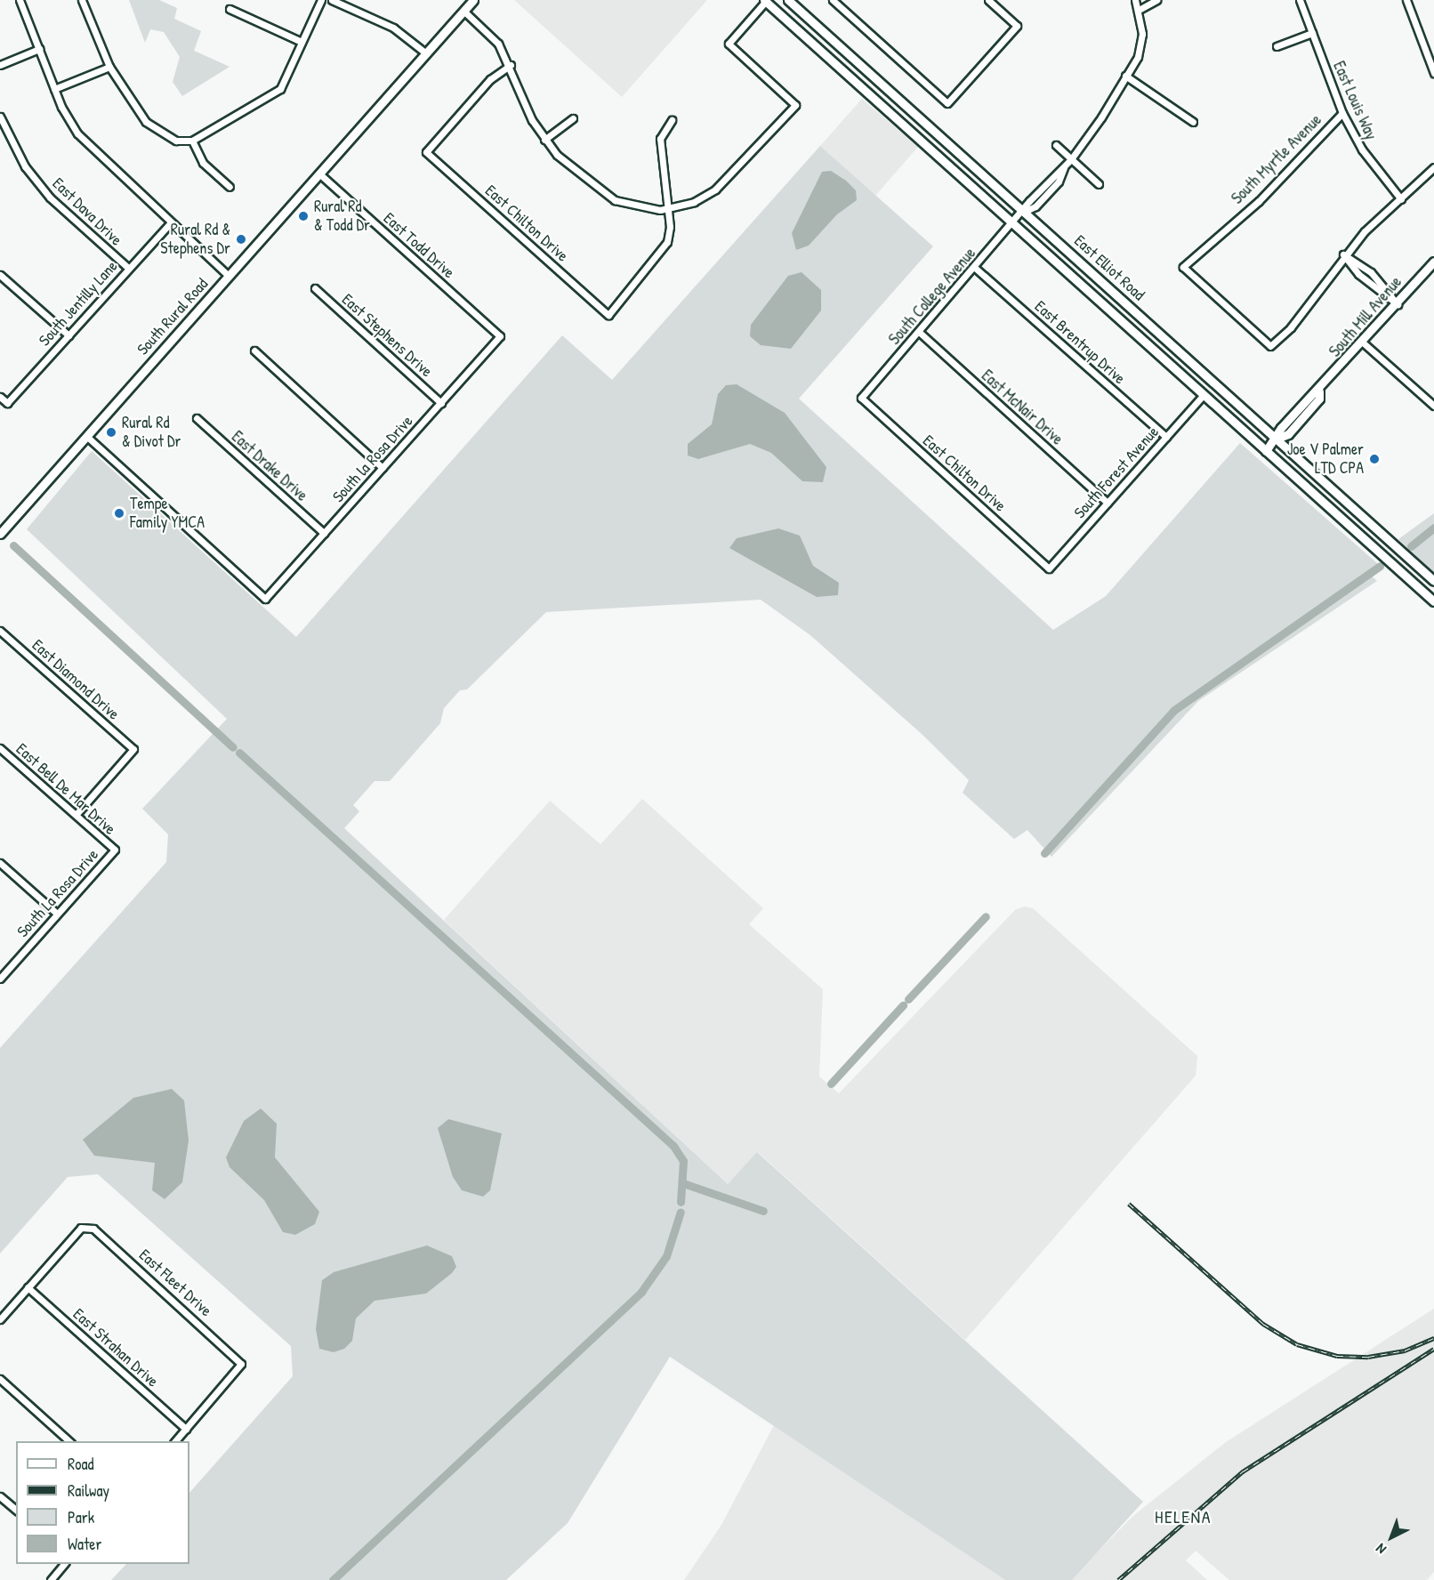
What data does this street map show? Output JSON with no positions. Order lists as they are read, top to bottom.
{
  "streets": {
    "main road": ["East Elliot Road", "South Rural Road", "South Mill Avenue"],
    "street": [
      "East Louis Way",
      "South Myrtle Avenue",
      "East Dava Drive",
      "East Chilton Drive",
      "East Todd Drive",
      "South College Avenue",
      "South Jentilly Lane",
      "East Stephens Drive",
      "East Brentrup Drive",
      "East McNair Drive",
      "South la Rosa Drive",
      "East Drake Drive",
      "South Forest Avenue",
      "East Diamond Drive",
      "East Bell De Mar Drive",
      "South La Rosa Drive",
      "East Fleet Drive",
      "East Strahan Drive"
    ]
  },
  "crossings": [
    ["East Louis Way", "South Myrtle Avenue"],
    ["East Dava Drive", "South Jentilly Lane"],
    ["East Chilton Drive", "South College Avenue"],
    ["East Chilton Drive", "South Forest Avenue"],
    ["East Todd Drive", "South Rural Road"],
    ["East Todd Drive", "South la Rosa Drive"],
    ["East Elliot Road", "South College Avenue"],
    ["East Elliot Road", "South Mill Avenue"],
    ["East Elliot Road", "South Forest Avenue"],
    ["South College Avenue", "East Brentrup Drive"],
    ["South College Avenue", "East McNair Drive"],
    ["South Rural Road", "South la Rosa Drive"],
    ["East Stephens Drive", "South la Rosa Drive"],
    ["East Brentrup Drive", "South Forest Avenue"],
    ["East McNair Drive", "South Forest Avenue"],
    ["South la Rosa Drive", "East Drake Drive"],
    ["East Diamond Drive", "East Bell De Mar Drive"],
    ["East Bell De Mar Drive", "South La Rosa Drive"],
    ["East Fleet Drive", "East Strahan Drive"]
  ],
  "districts": ["HELENA"],
  "places": [
    "Rural Rd & Todd Dr",
    "Rural Rd & Stephens Dr",
    "Rural Rd & Divot Dr",
    "Joe V Palmer LTD CPA",
    "Tempe Family YMCA"
  ],
  "legend": [
    "Road",
    "Railway",
    "Park",
    "Water"
  ],
  "north": "bottom left"
}
